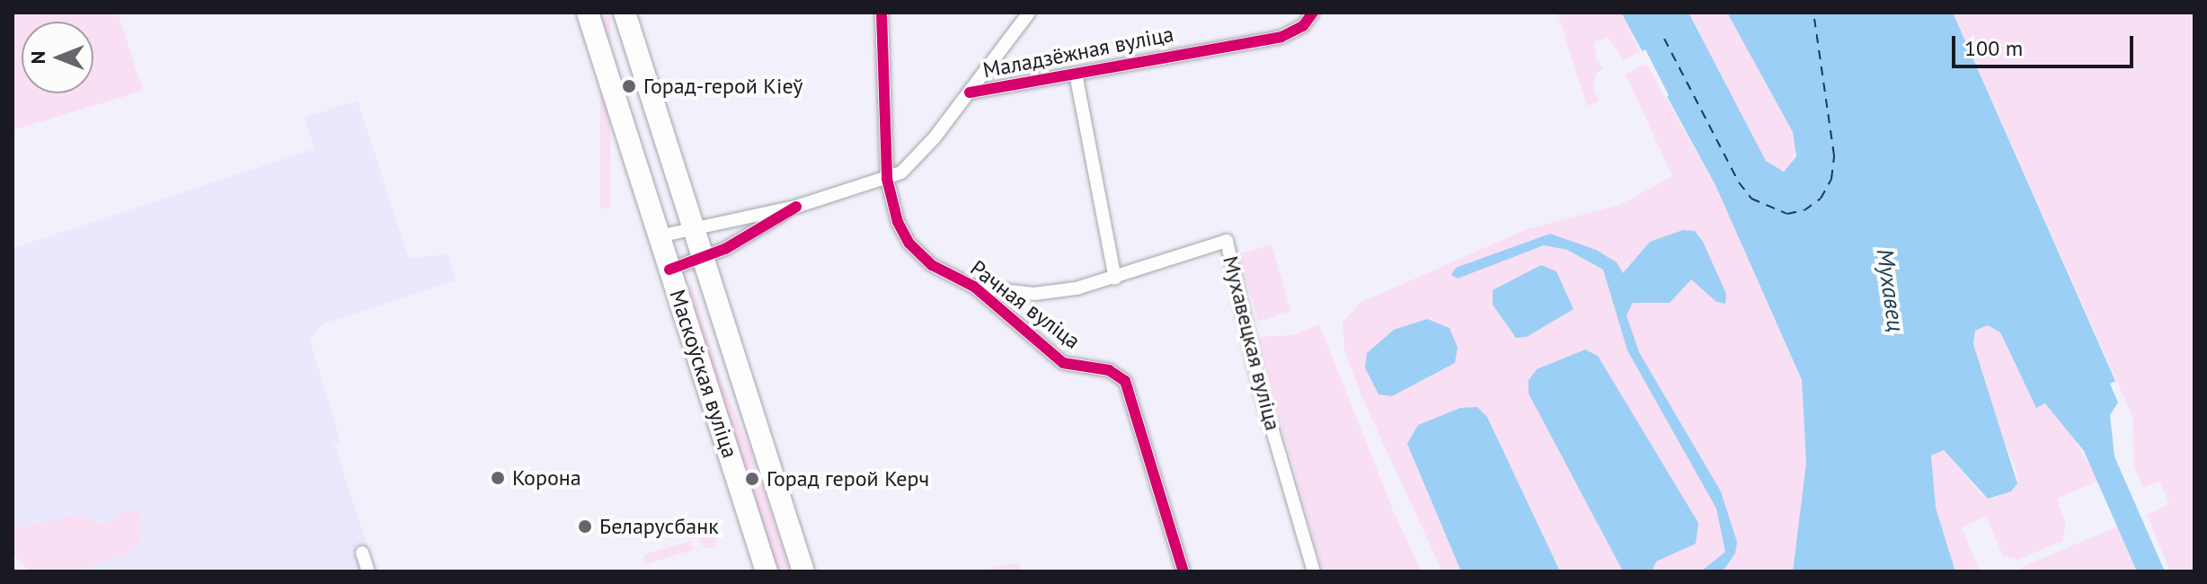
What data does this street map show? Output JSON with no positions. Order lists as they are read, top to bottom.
{
  "streets": {
    "main road": ["Маскоўская вуліца"],
    "street": ["Маладзёжная вуліца", "Рачная вуліца", "Мухавецкая вуліца"]
  },
  "crossings": [
    ["Рачная вуліца", "Мухавецкая вуліца"]
  ],
  "water": ["Мухавец"],
  "places": [
    "Горад-герой Кіеў",
    "Корона",
    "Горад герой Керч",
    "Беларусбанк"
  ],
  "scale_bar": "100 m",
  "north": "left"
}
